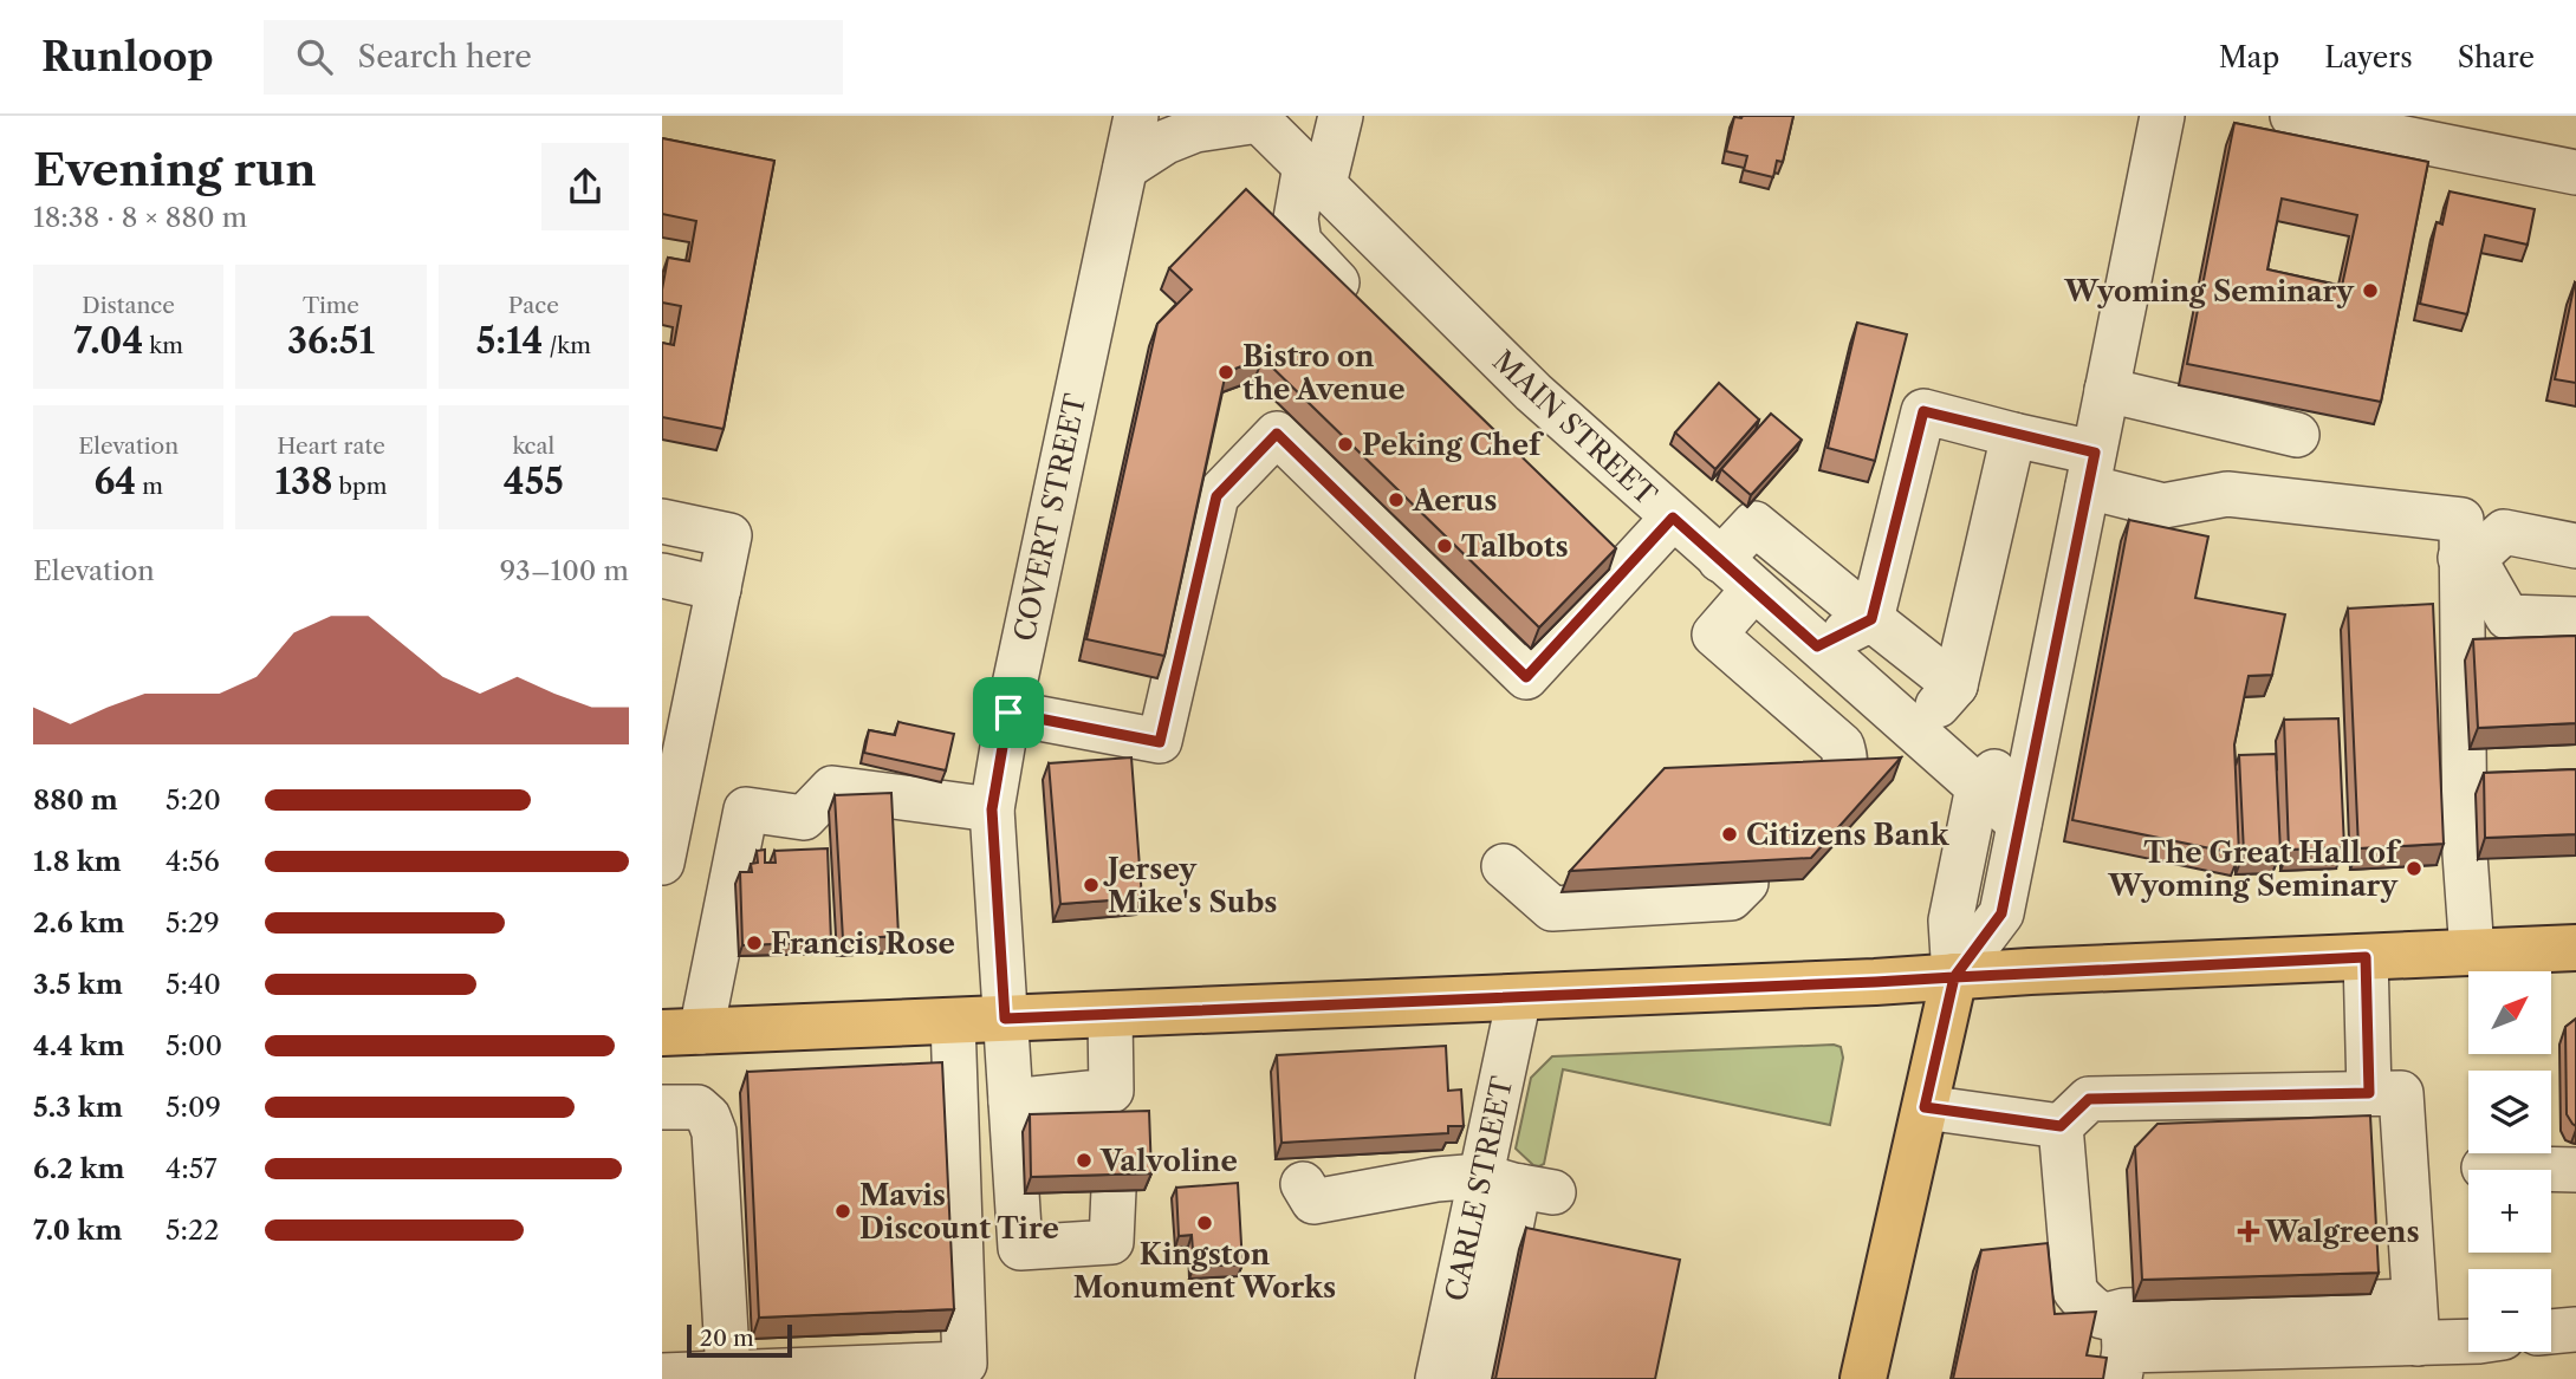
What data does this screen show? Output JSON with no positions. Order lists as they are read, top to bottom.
{
  "streets": {
    "street": ["MAIN STREET", "COVERT STREET", "CARLE STREET"]
  },
  "places": {
    "other": [
      "Wyoming Seminary",
      "Bistro on the Avenue",
      "Peking Chef",
      "Aerus",
      "Talbots",
      "Citizens Bank",
      "The Great Hall of Wyoming Seminary",
      "Jersey Mike's Subs",
      "Francis Rose",
      "Valvoline",
      "Mavis Discount Tire",
      "Kingston Monument Works"
    ],
    "health": ["Walgreens"]
  },
  "scale_bar": "20 m",
  "north": "top right",
  "page": {
    "header": "Runloop",
    "search": "Search here",
    "nav": ["Map", "Layers", "Share"],
    "heading": ["Evening run", "18:38 · 8 × 880 m"],
    "stats": [
      ["Distance", "7.04 km"],
      ["Time", "36:51"],
      ["Pace", "5:14 /km"],
      ["Elevation", "64 m"],
      ["Heart rate", "138 bpm"],
      ["kcal", "455"]
    ],
    "chart": ["Elevation", "93–100 m"],
    "list": [
      {
        "name": "880 m",
        "note": "5:20"
      },
      {
        "name": "1.8 km",
        "note": "4:56"
      },
      {
        "name": "2.6 km",
        "note": "5:29"
      },
      {
        "name": "3.5 km",
        "note": "5:40"
      },
      {
        "name": "4.4 km",
        "note": "5:00"
      },
      {
        "name": "5.3 km",
        "note": "5:09"
      },
      {
        "name": "6.2 km",
        "note": "4:57"
      },
      {
        "name": "7.0 km",
        "note": "5:22"
      }
    ],
    "map_buttons": ["+", "−"],
    "scale": "20 m"
  }
}
